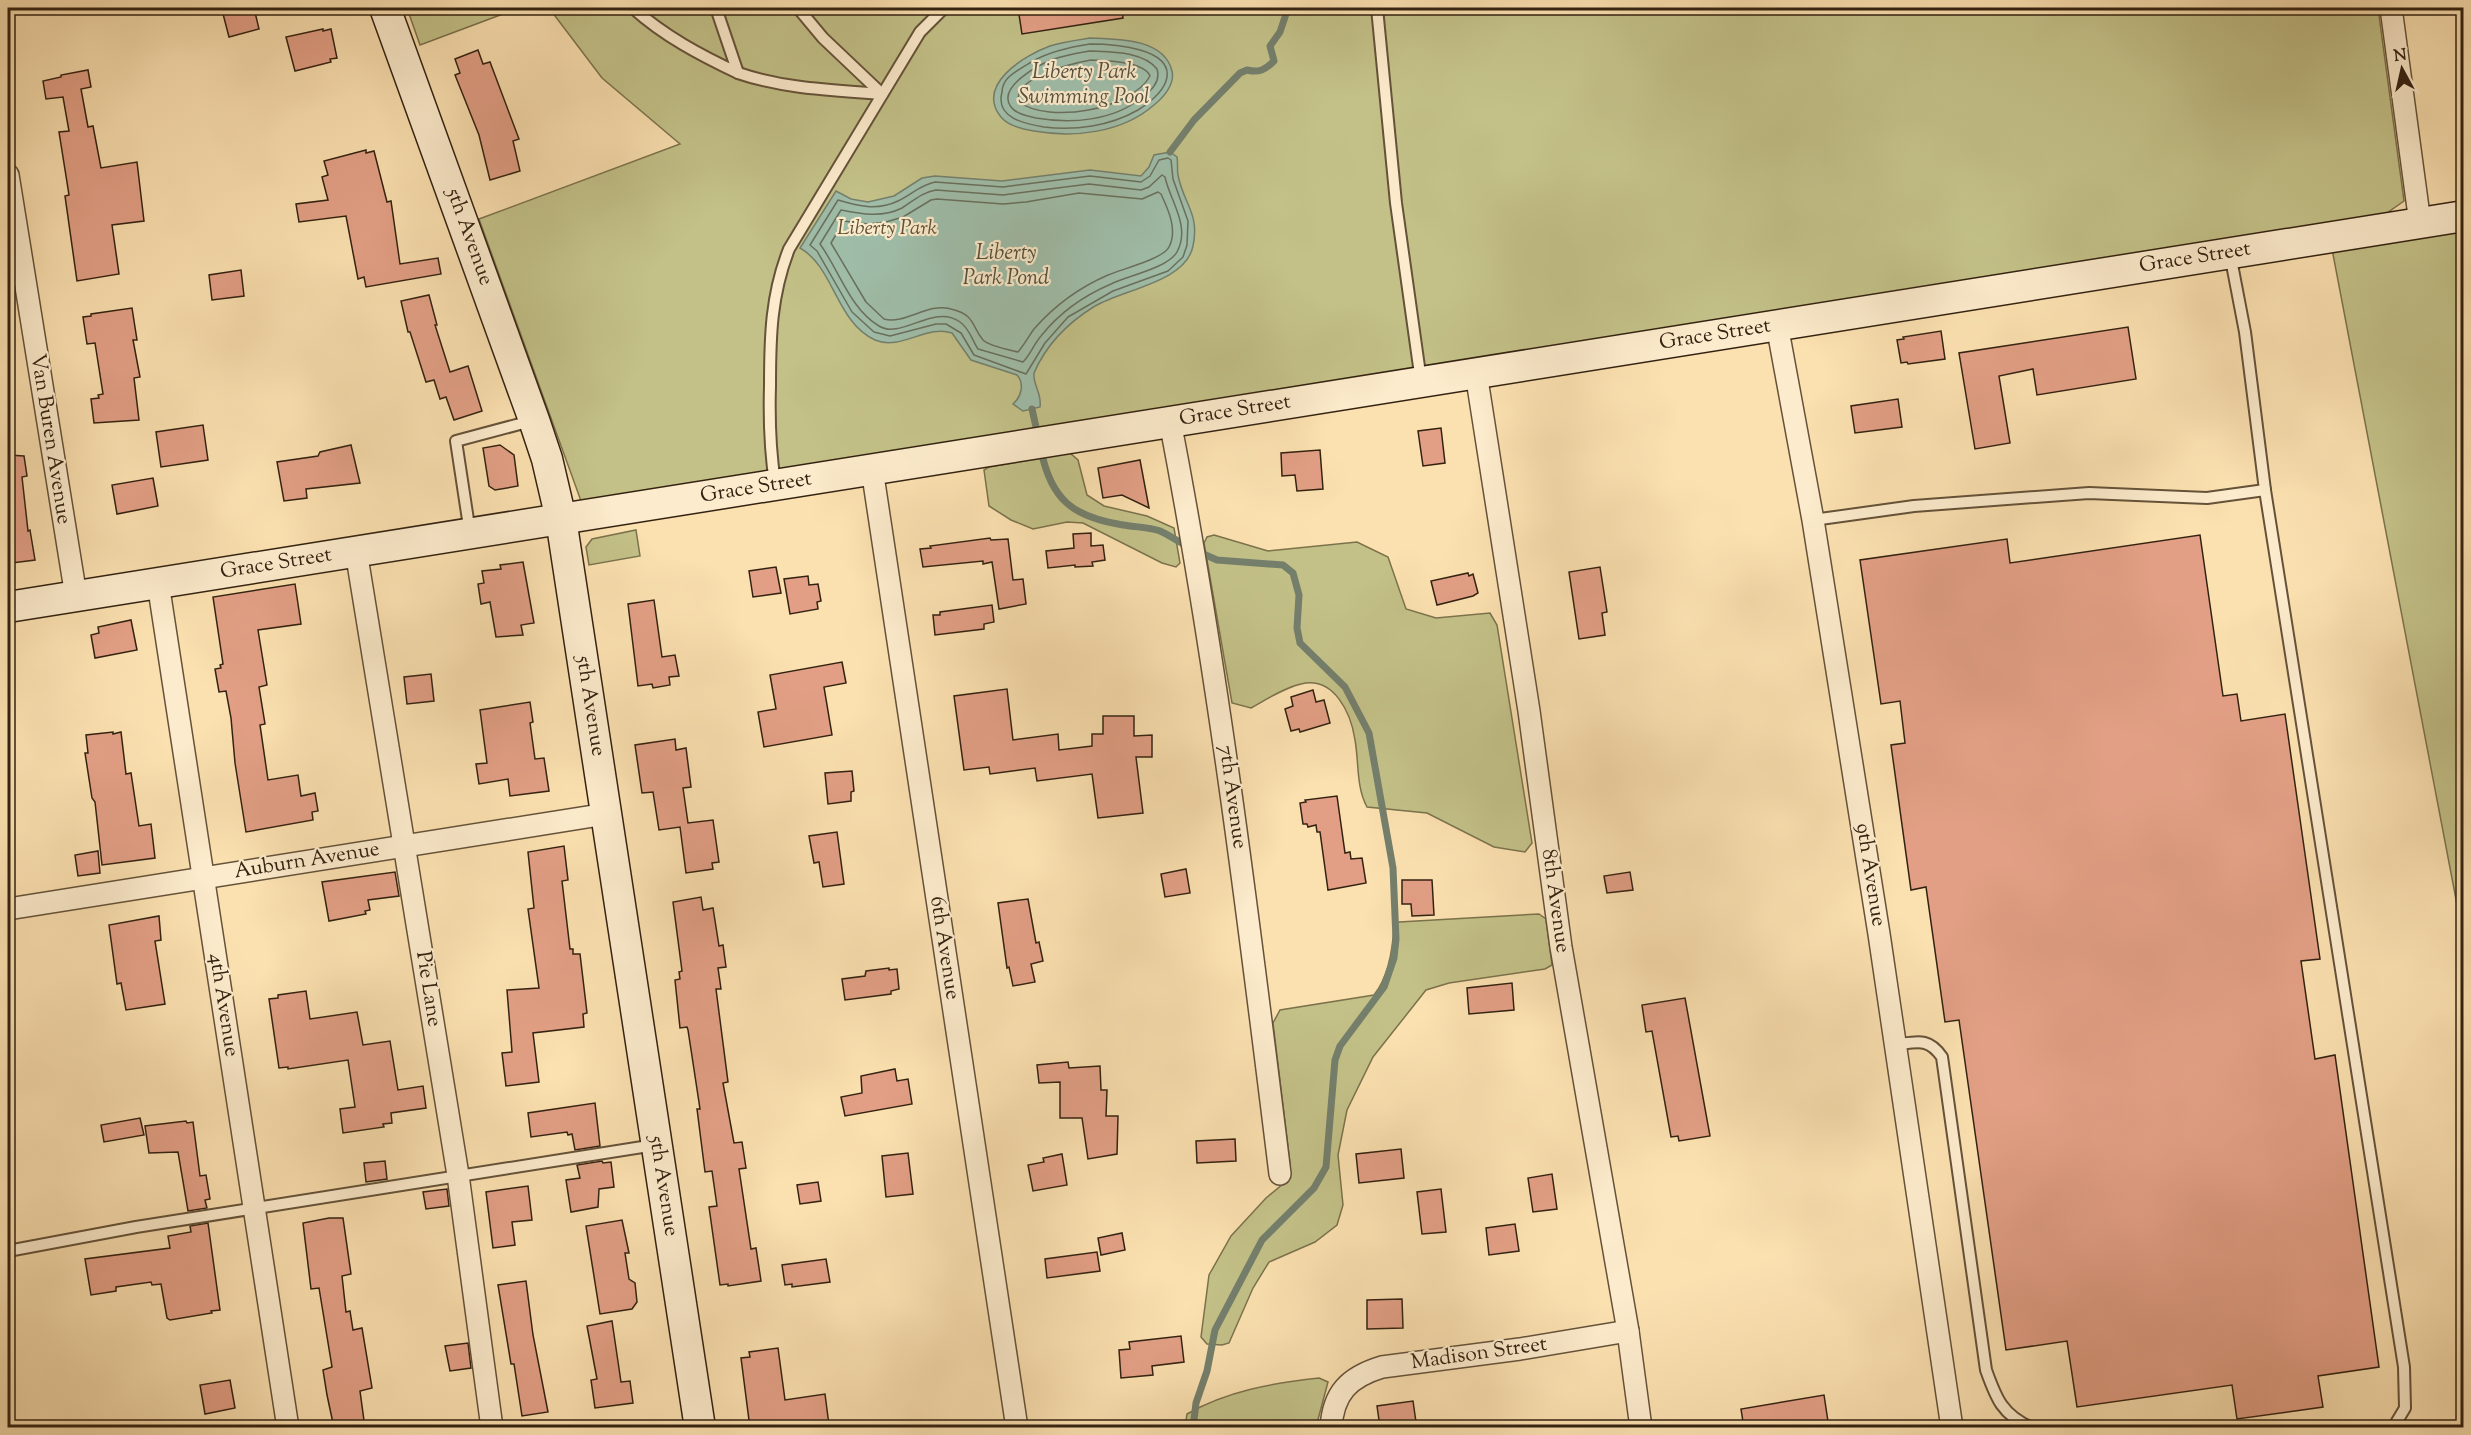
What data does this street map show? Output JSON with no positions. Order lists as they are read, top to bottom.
{
  "streets": {
    "street": [
      "5th Avenue",
      "Grace Street",
      "Van Buren Avenue",
      "7th Avenue",
      "Auburn Avenue",
      "9th Avenue",
      "8th Avenue",
      "6th Avenue",
      "Pie Lane",
      "4th Avenue",
      "Madison Street"
    ]
  },
  "crossings": [
    ["5th Avenue", "Grace Street"],
    ["5th Avenue", "Auburn Avenue"],
    ["Grace Street", "Van Buren Avenue"],
    ["Grace Street", "7th Avenue"],
    ["Grace Street", "9th Avenue"],
    ["Grace Street", "8th Avenue"],
    ["Grace Street", "6th Avenue"],
    ["Grace Street", "Pie Lane"],
    ["Grace Street", "4th Avenue"],
    ["Auburn Avenue", "Pie Lane"],
    ["Auburn Avenue", "4th Avenue"],
    ["8th Avenue", "Madison Street"]
  ],
  "water": ["Liberty Park Swimming Pool", "Liberty Park Pond"],
  "parks": ["Liberty Park"],
  "north": "top"
}
